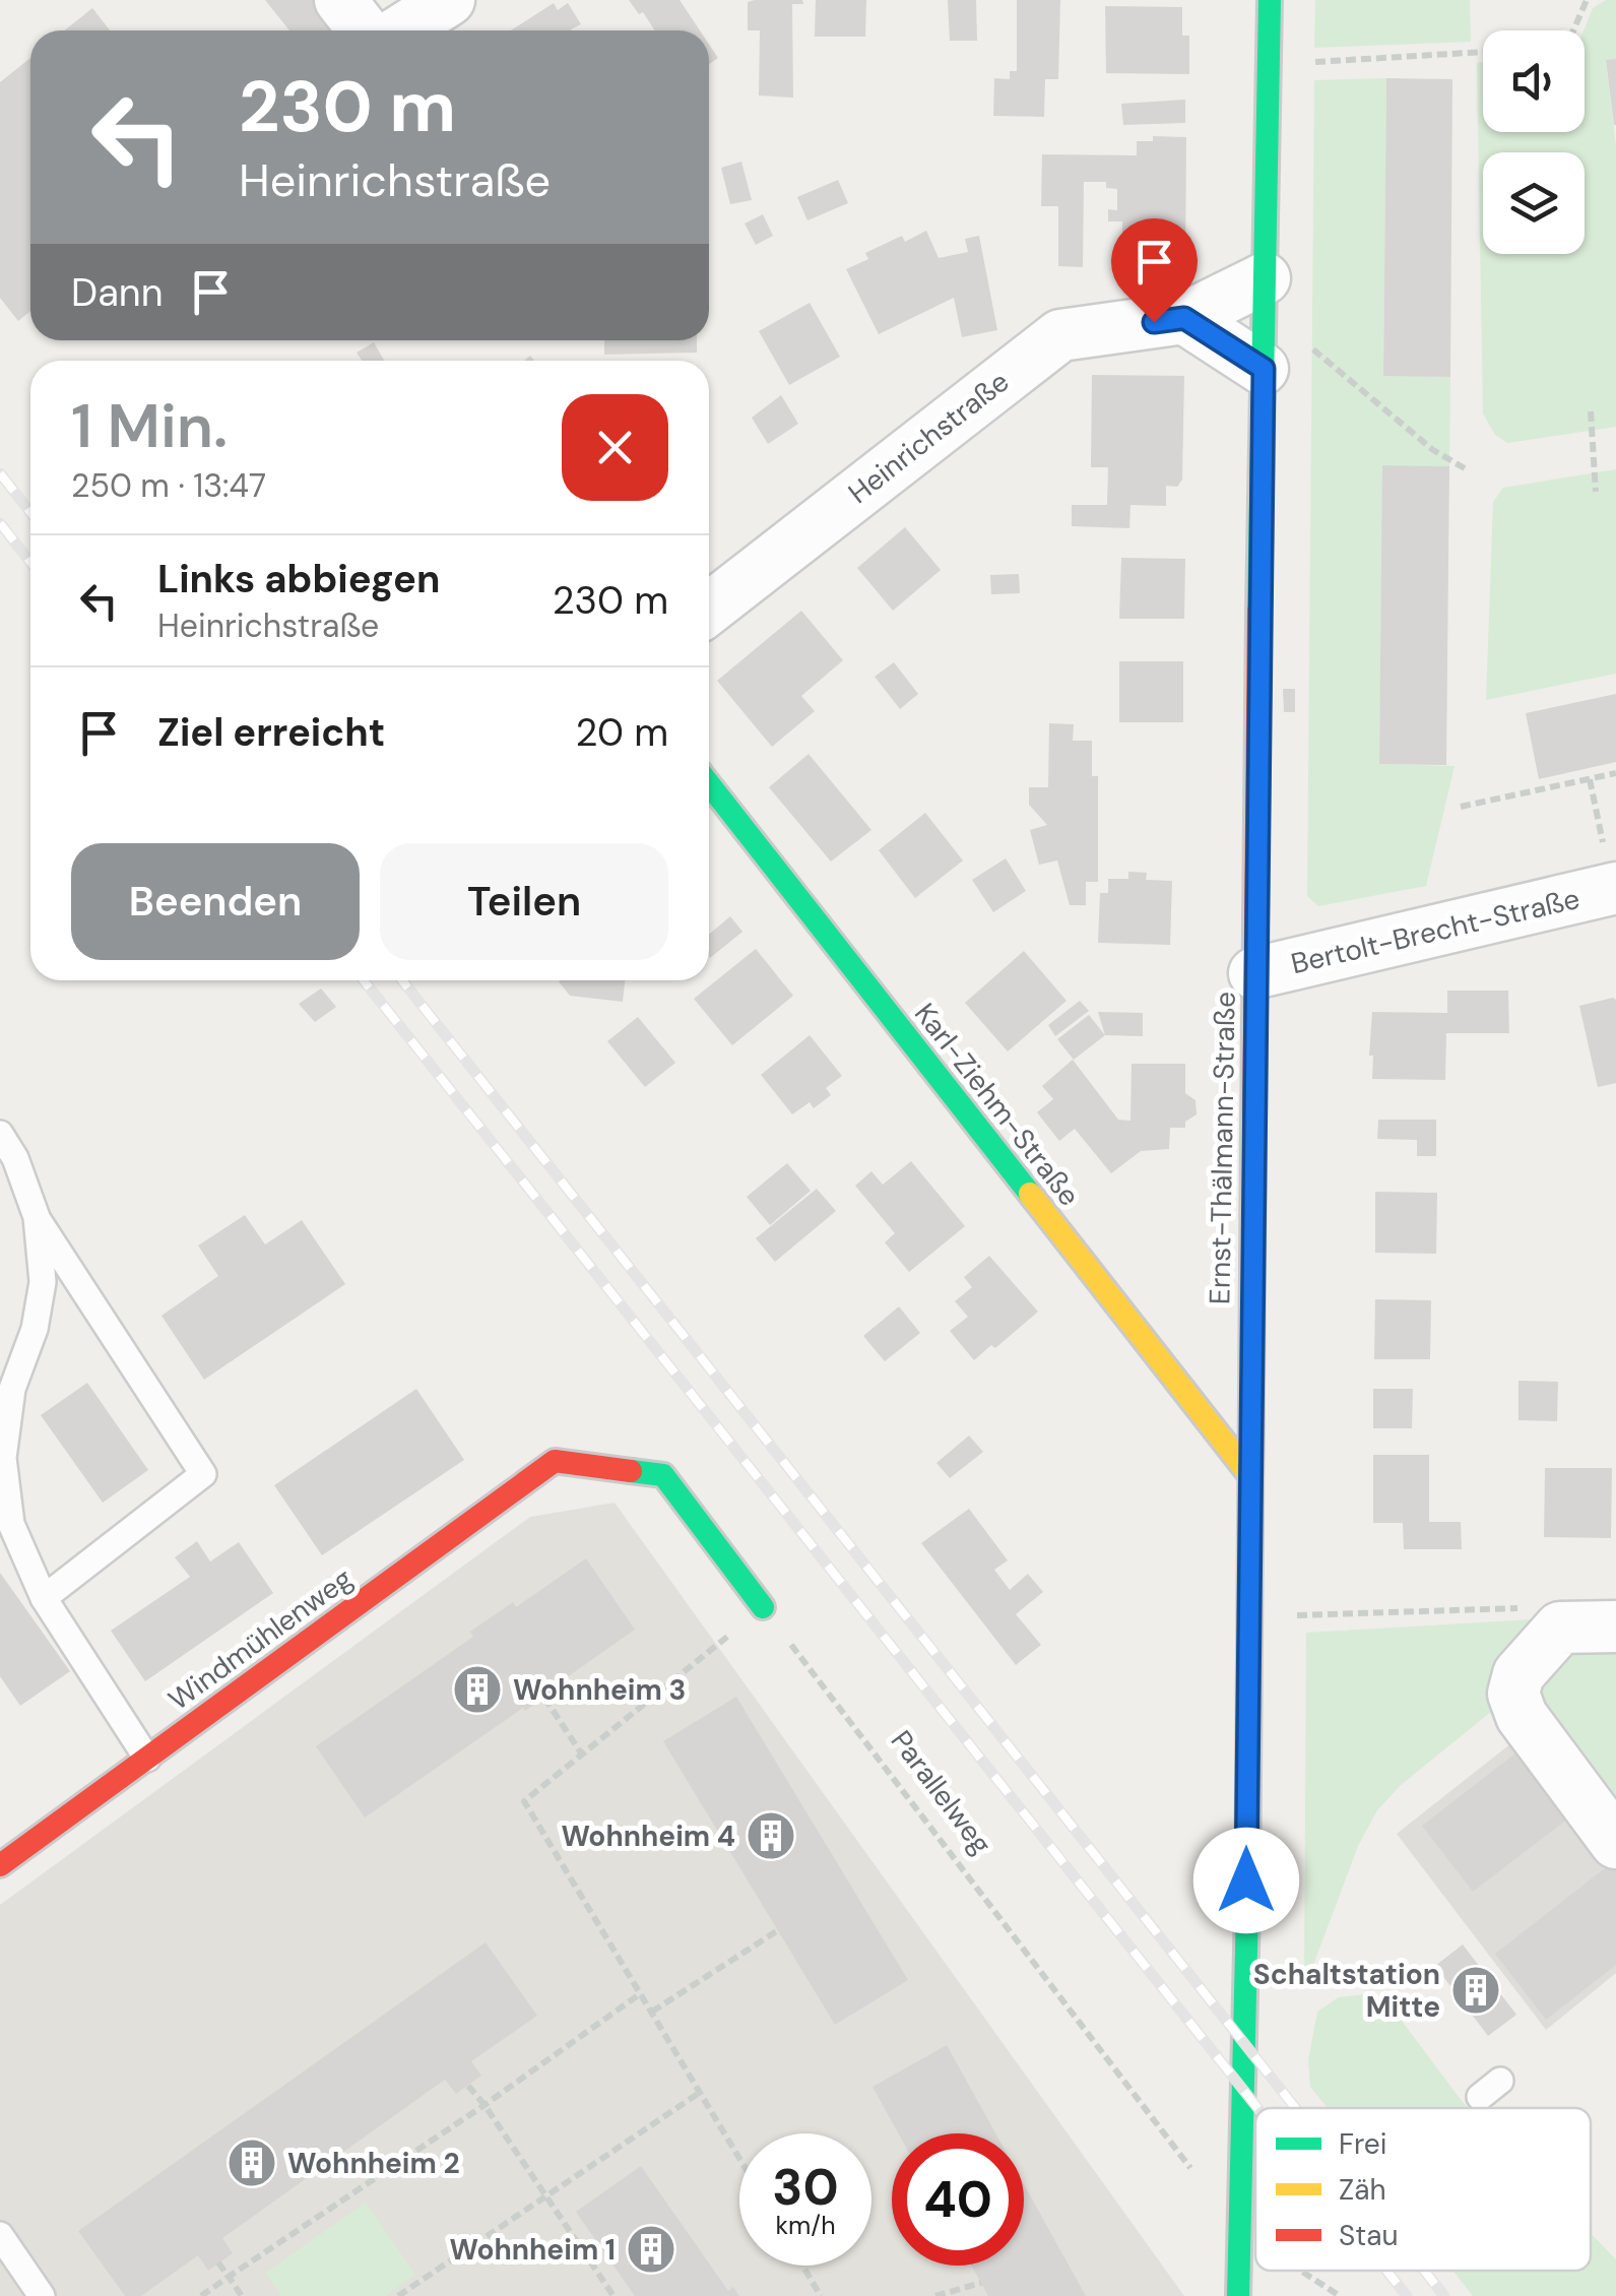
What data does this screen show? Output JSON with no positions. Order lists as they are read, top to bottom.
{
  "streets": {
    "street": [
      "Heinrichstraße",
      "Bertolt-Brecht-Straße",
      "Karl-Ziehm-Straße",
      "Ernst-Thälmann-Straße",
      "Windmühlenweg"
    ],
    "path": ["Parallelweg"]
  },
  "crossings": [
    ["Heinrichstraße", "Ernst-Thälmann-Straße"],
    ["Bertolt-Brecht-Straße", "Ernst-Thälmann-Straße"],
    ["Karl-Ziehm-Straße", "Ernst-Thälmann-Straße"],
    ["Ernst-Thälmann-Straße", "Parallelweg"],
    ["Windmühlenweg", "Parallelweg"]
  ],
  "places": {
    "building": [
      "Wohnheim 3",
      "Wohnheim 4",
      "Schaltstation Mitte",
      "Wohnheim 2",
      "Wohnheim 1"
    ]
  },
  "legend": ["Frei", "Zäh", "Stau"],
  "page": {
    "turn": ["230 m", "Heinrichstraße"],
    "then": "Dann",
    "heading": ["1 Min.", "250 m · 13:47"],
    "list": [
      {
        "name": "Links abbiegen",
        "note": "Heinrichstraße",
        "value": "230 m"
      },
      {
        "name": "Ziel erreicht",
        "value": "20 m"
      }
    ],
    "buttons": ["Beenden", "Teilen"],
    "speed": "30 km/h",
    "limit": "40"
  }
}
